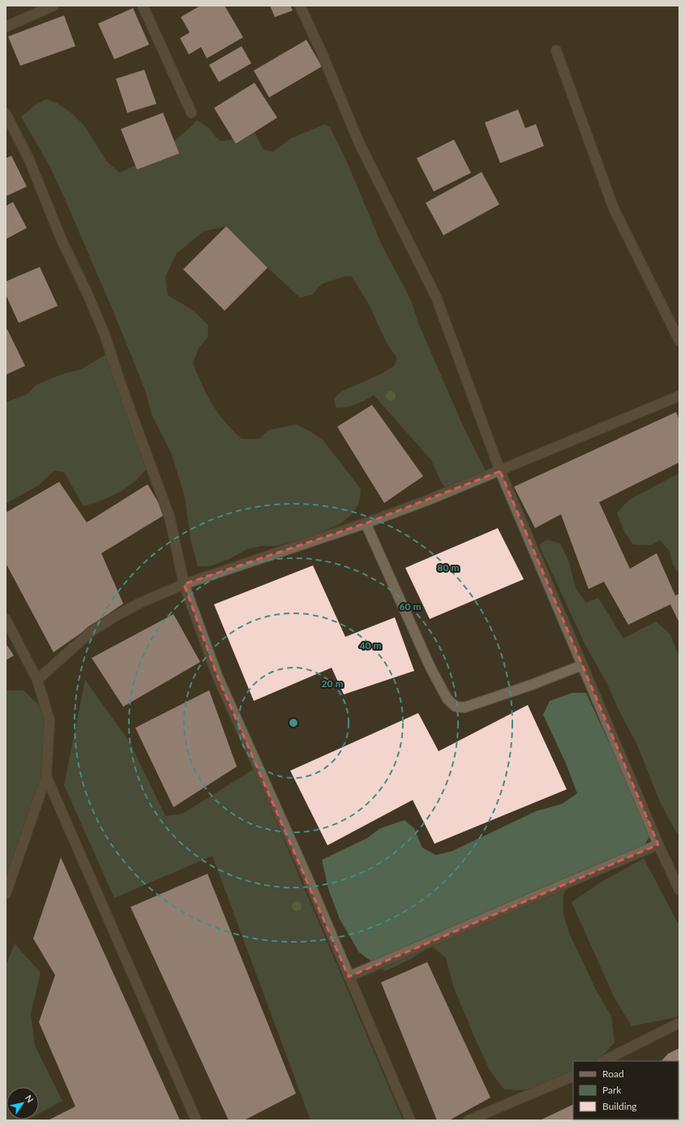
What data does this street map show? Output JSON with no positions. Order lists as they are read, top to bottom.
{
  "legend": ["Road", "Park", "Building"],
  "north": "top right",
  "rings": [
    "80 m",
    "60 m",
    "40 m",
    "20 m"
  ]
}
